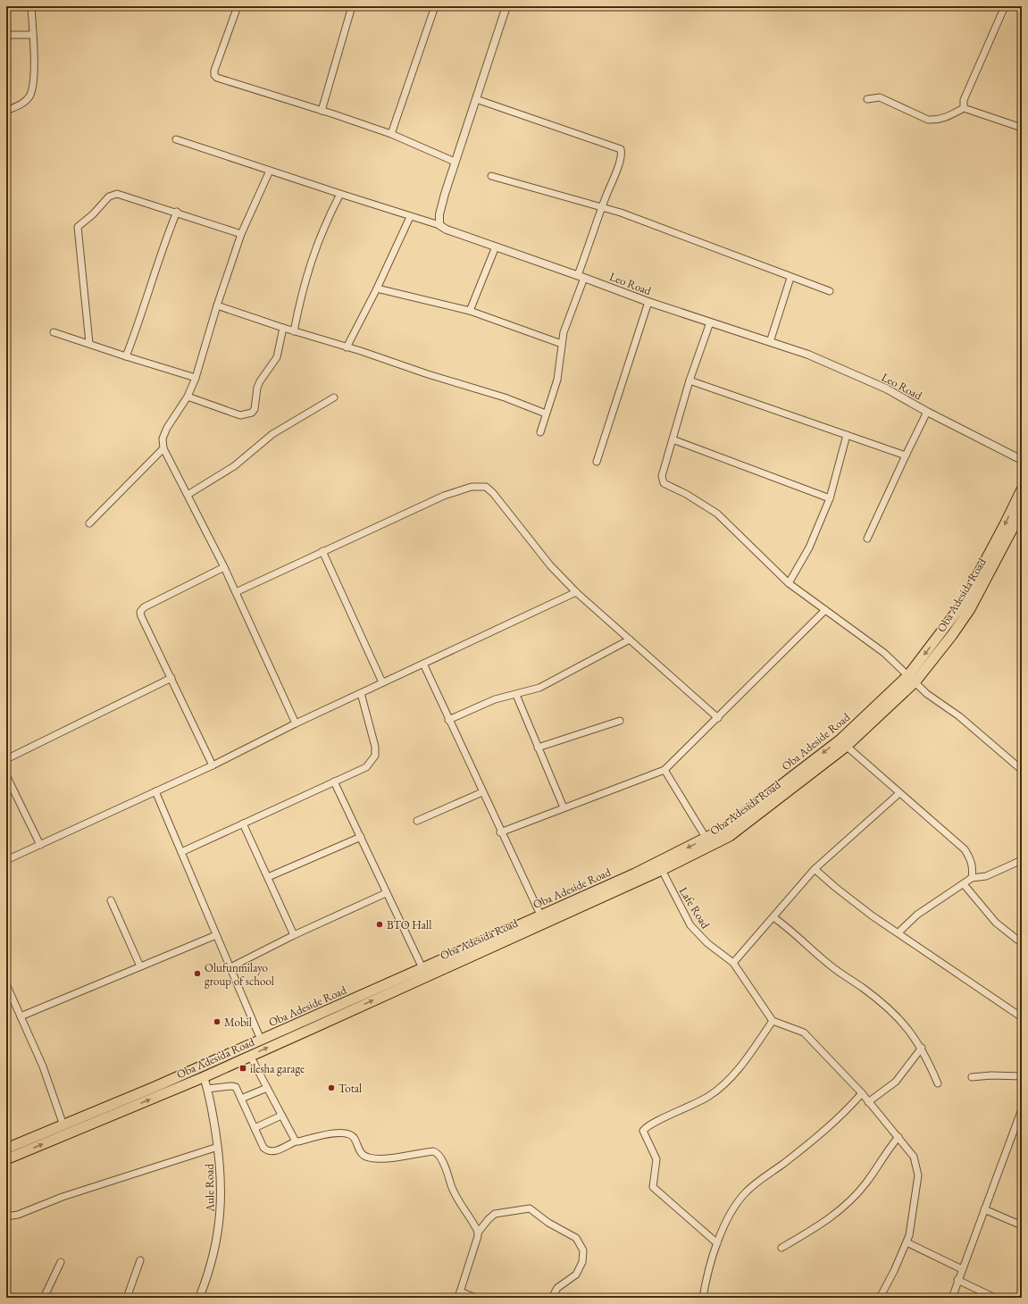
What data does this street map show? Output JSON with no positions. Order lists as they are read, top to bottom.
{
  "streets": {
    "main road": ["Oba Adesida Road", "Oba Adeside Road"],
    "street": ["Leo Road", "Lafe Road", "Aule Road"]
  },
  "crossings": [
    ["Oba Adesida Road", "Oba Adeside Road"],
    ["Oba Adesida Road", "Lafe Road"],
    ["Oba Adesida Road", "Aule Road"]
  ],
  "one_way": ["Oba Adeside Road"],
  "places": {
    "other": [
      "BTO Hall",
      "Olufunmilayo group of school",
      "Mobil",
      "Total"
    ],
    "transit": ["ilesha garage"]
  }
}
